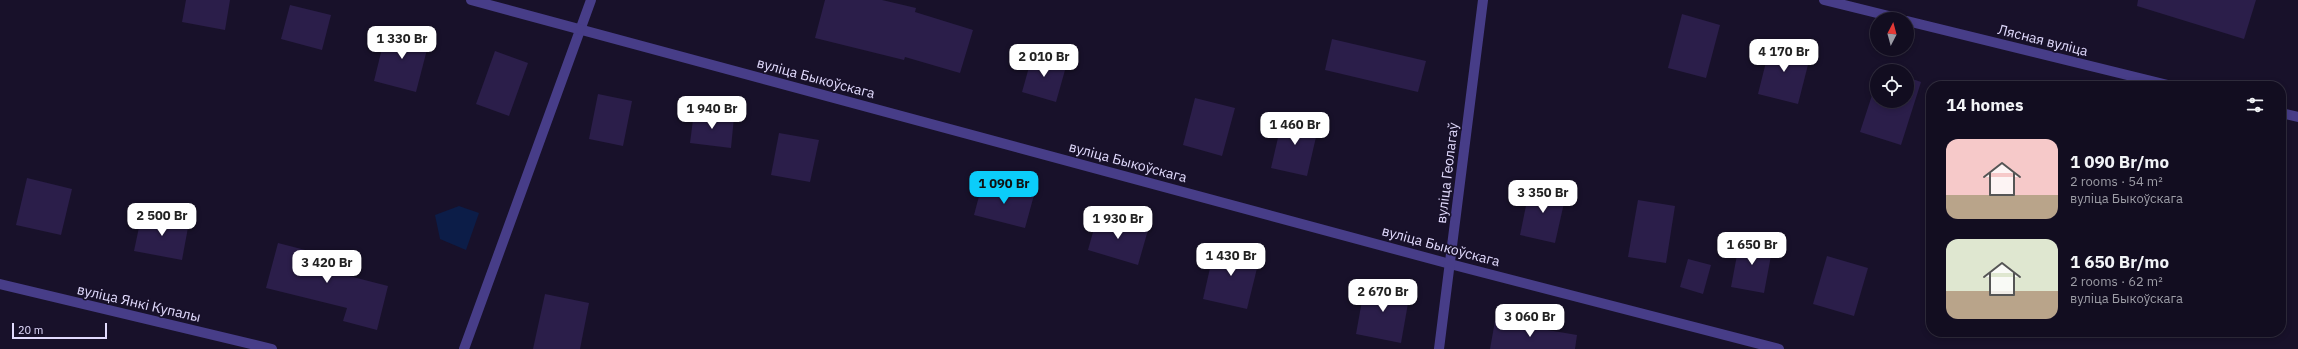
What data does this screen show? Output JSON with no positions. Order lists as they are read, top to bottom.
{
  "streets": {
    "street": [
      "Лясная вуліца",
      "вуліца Быкоўскага",
      "вуліца Геолагаў",
      "вуліца Янкі Купалы"
    ]
  },
  "crossings": [
    ["вуліца Быкоўскага", "вуліца Геолагаў"]
  ],
  "scale_bar": "20 m",
  "north": "top",
  "page": {
    "price": [
      "1 330 Br",
      "4 170 Br",
      "2 010 Br",
      "1 940 Br",
      "1 460 Br",
      "1 090 Br",
      "3 350 Br",
      "2 500 Br",
      "1 930 Br",
      "1 650 Br",
      "1 430 Br",
      "3 420 Br",
      "2 670 Br",
      "3 060 Br"
    ],
    "heading": "14 homes",
    "list": [
      {
        "name": "1 090 Br/mo",
        "note": "2 rooms · 54 m² · вуліца Быкоўскага"
      },
      {
        "name": "1 650 Br/mo",
        "note": "2 rooms · 62 m² · вуліца Быкоўскага"
      }
    ],
    "scale": "20 m"
  }
}
